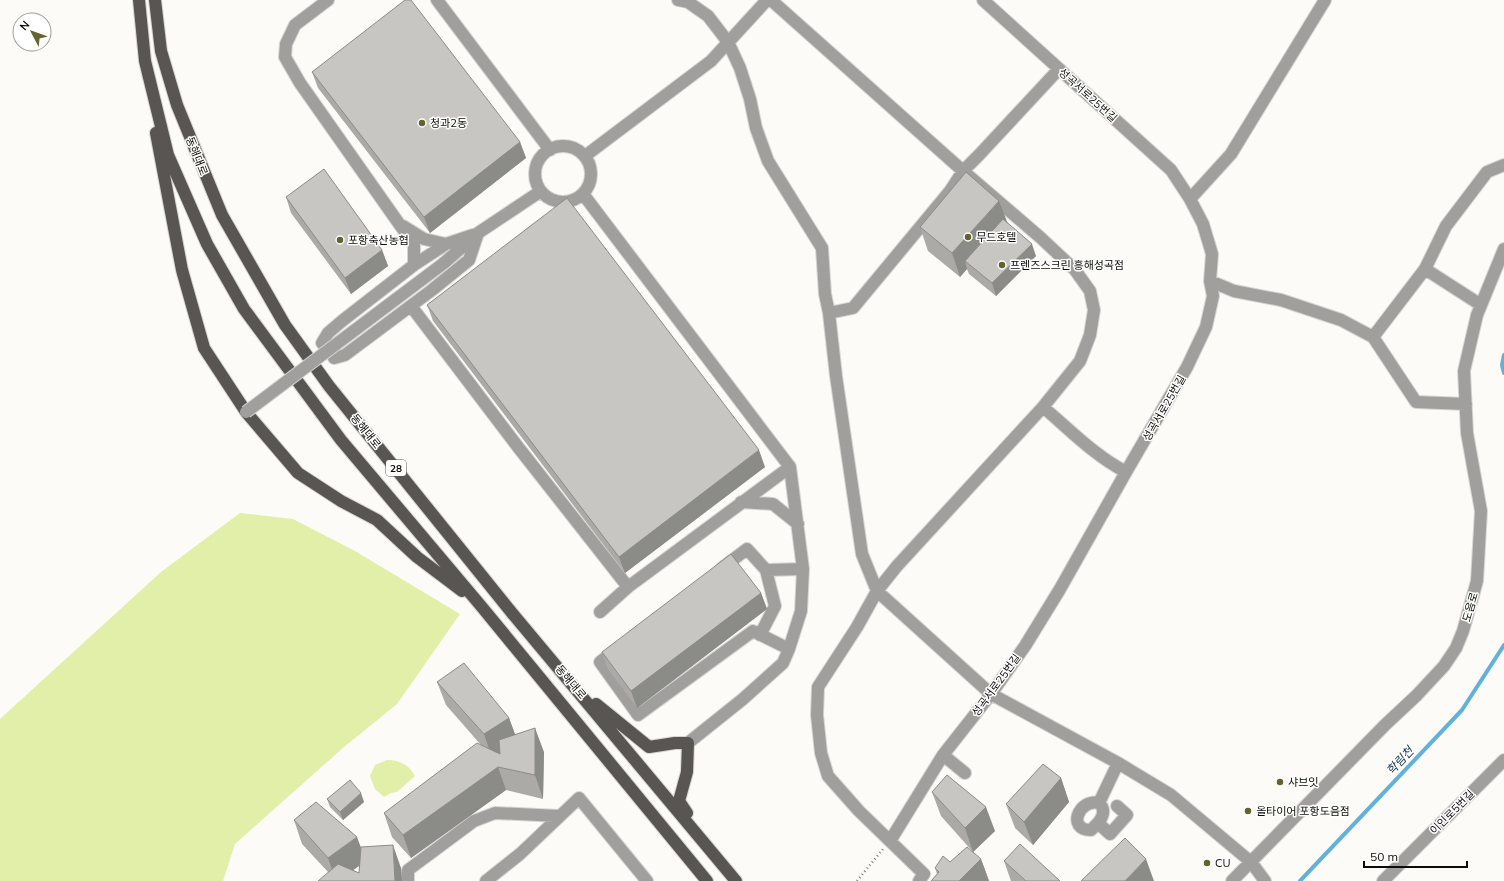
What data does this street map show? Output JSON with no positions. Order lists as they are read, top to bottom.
{
  "streets": {
    "main road": ["동해대로", "28"],
    "street": ["성곡서로25번길", "도음로", "이인로5번길"]
  },
  "water": ["학림천"],
  "places": [
    "청과2동",
    "무드호텔",
    "포항축산농협",
    "프렌즈스크린 흥해성곡점",
    "샤브잇",
    "올타이어 포항도음점",
    "CU"
  ],
  "scale_bar": "50 m",
  "north": "top left"
}
